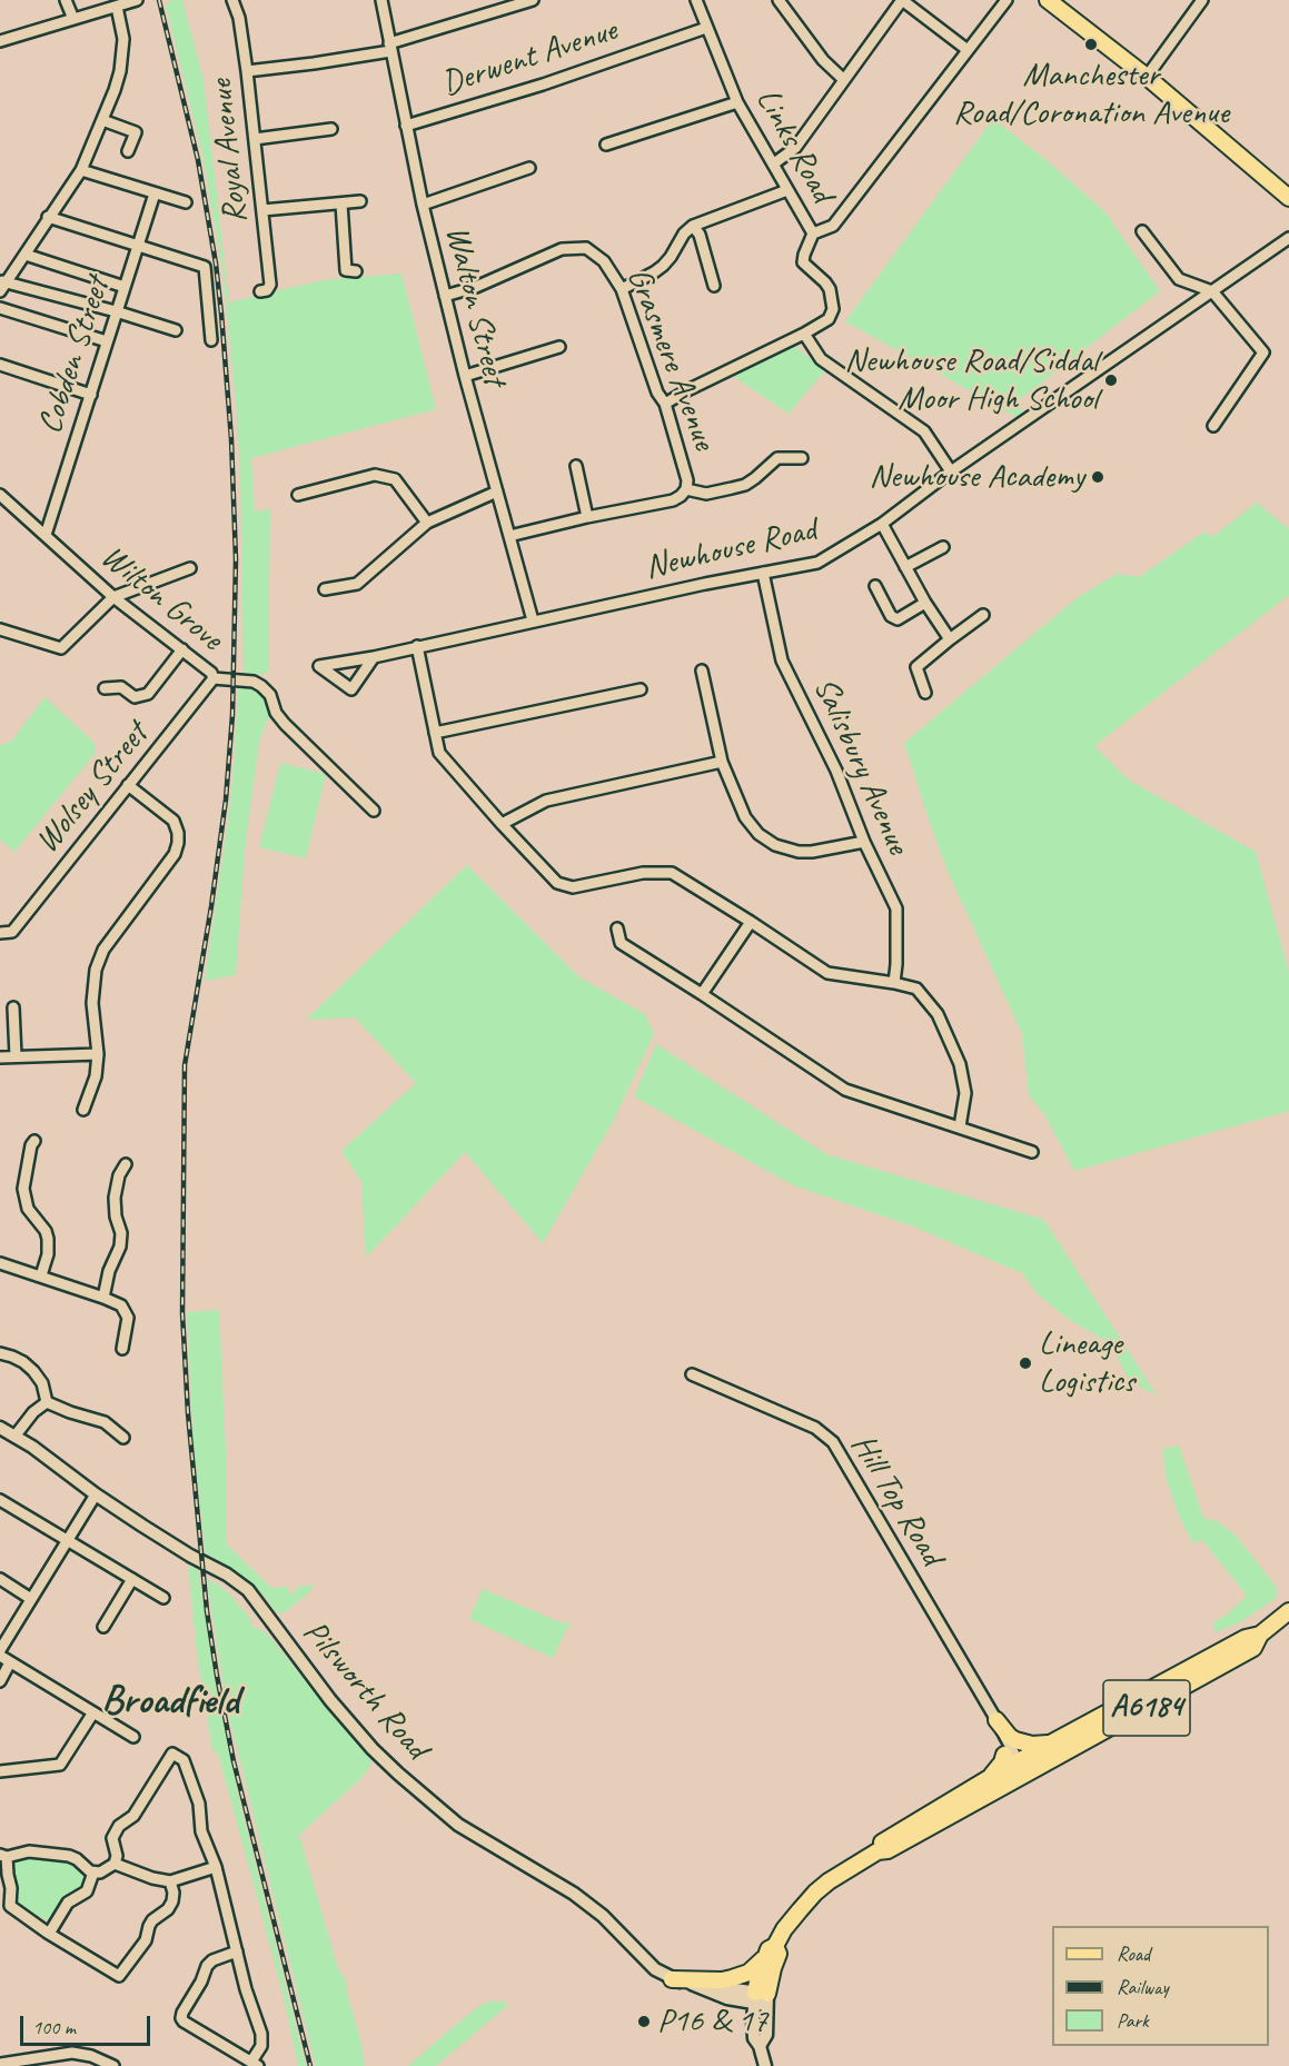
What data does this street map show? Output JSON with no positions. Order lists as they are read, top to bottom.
{
  "streets": {
    "main road": ["A6184"],
    "street": [
      "Derwent Avenue",
      "Links Road",
      "Royal Avenue",
      "Walton Street",
      "Cobden Street",
      "Grasmere Avenue",
      "Newhouse Road",
      "Wilton Grove",
      "Salisbury Avenue",
      "Wolsey Street",
      "Hill Top Road",
      "Pilsworth Road"
    ]
  },
  "crossings": [
    ["Derwent Avenue", "Links Road"],
    ["Derwent Avenue", "Walton Street"],
    ["Walton Street", "Grasmere Avenue"],
    ["Walton Street", "Newhouse Road"],
    ["Cobden Street", "Wilton Grove"],
    ["Newhouse Road", "Salisbury Avenue"],
    ["Wilton Grove", "Wolsey Street"],
    ["Hill Top Road", "A6184"],
    ["Pilsworth Road", "A6184"]
  ],
  "districts": ["Broadfield"],
  "places": [
    "Manchester Road/Coronation Avenue",
    "Newhouse Road/Siddal Moor High School",
    "Newhouse Academy",
    "Lineage Logistics",
    "P16 & 17"
  ],
  "legend": ["Road", "Railway", "Park"],
  "scale_bar": "100 m"
}
